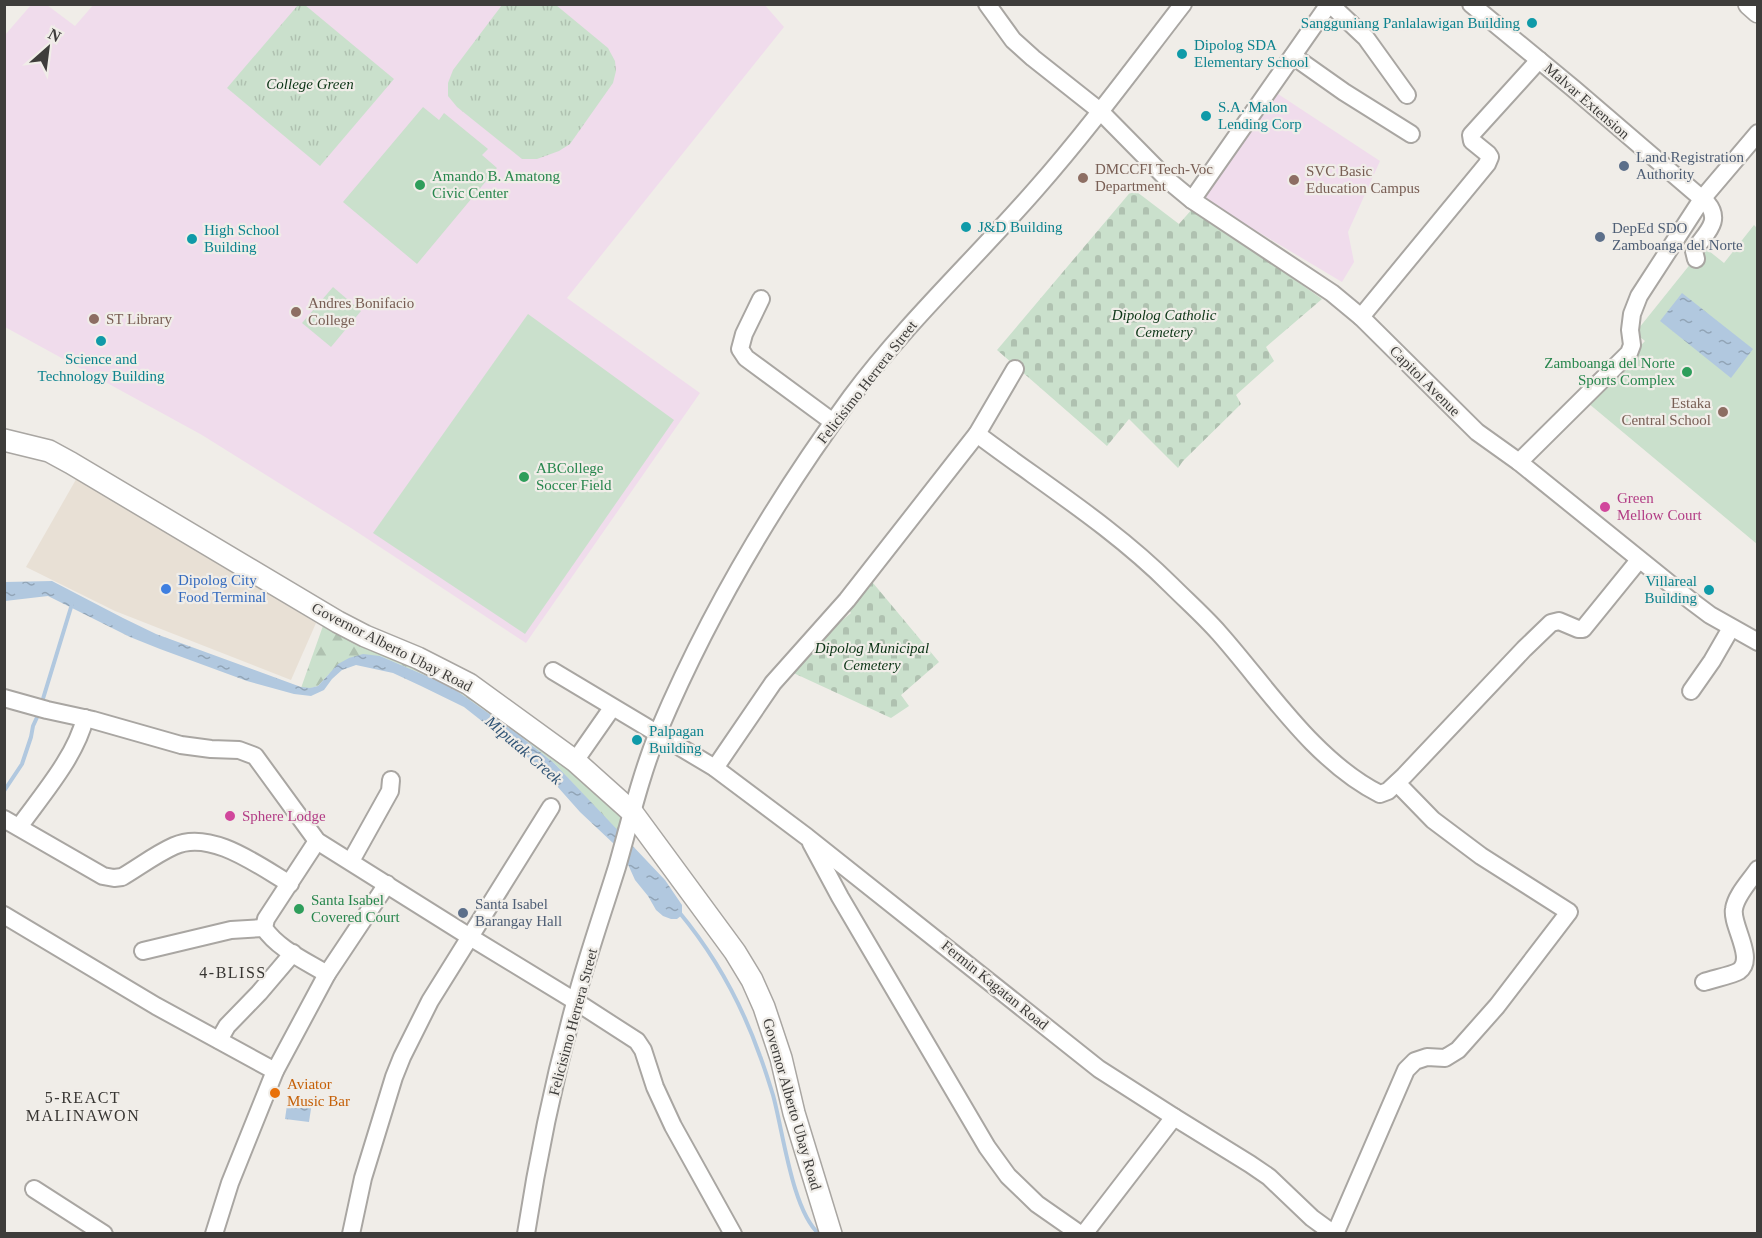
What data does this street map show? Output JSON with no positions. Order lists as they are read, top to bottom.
{
  "streets": {
    "main road": ["Governor Alberto Ubay Road"],
    "street": [
      "Malvar Extension",
      "Capitol Avenue",
      "Felicisimo Herrera Street",
      "Fermin Kagatan Road"
    ]
  },
  "crossings": [
    ["Capitol Avenue", "Felicisimo Herrera Street"],
    ["Felicisimo Herrera Street", "Governor Alberto Ubay Road"],
    ["Felicisimo Herrera Street", "Fermin Kagatan Road"]
  ],
  "districts": ["4-BLISS", "5-REACT MALINAWON"],
  "water": ["Miputak Creek"],
  "parks": ["College Green", "Dipolog Catholic Cemetery", "Dipolog Municipal Cemetery"],
  "places": [
    "Sangguniang Panlalawigan Building",
    "Dipolog SDA Elementary School",
    "S.A. Malon Lending Corp",
    "Land Registration Authority",
    "DMCCFI Tech-Voc Department",
    "SVC Basic Education Campus",
    "Amando B. Amatong Civic Center",
    "J&D Building",
    "DepEd SDO Zamboanga del Norte",
    "High School Building",
    "Andres Bonifacio College",
    "ST Library",
    "Science and Technology Building",
    "Zamboanga del Norte Sports Complex",
    "Estaka Central School",
    "ABCollege Soccer Field",
    "Green Mellow Court",
    "Dipolog City Food Terminal",
    "Villareal Building",
    "Palpagan Building",
    "Sphere Lodge",
    "Santa Isabel Covered Court",
    "Santa Isabel Barangay Hall",
    "Aviator Music Bar"
  ],
  "north": "top right"
}
